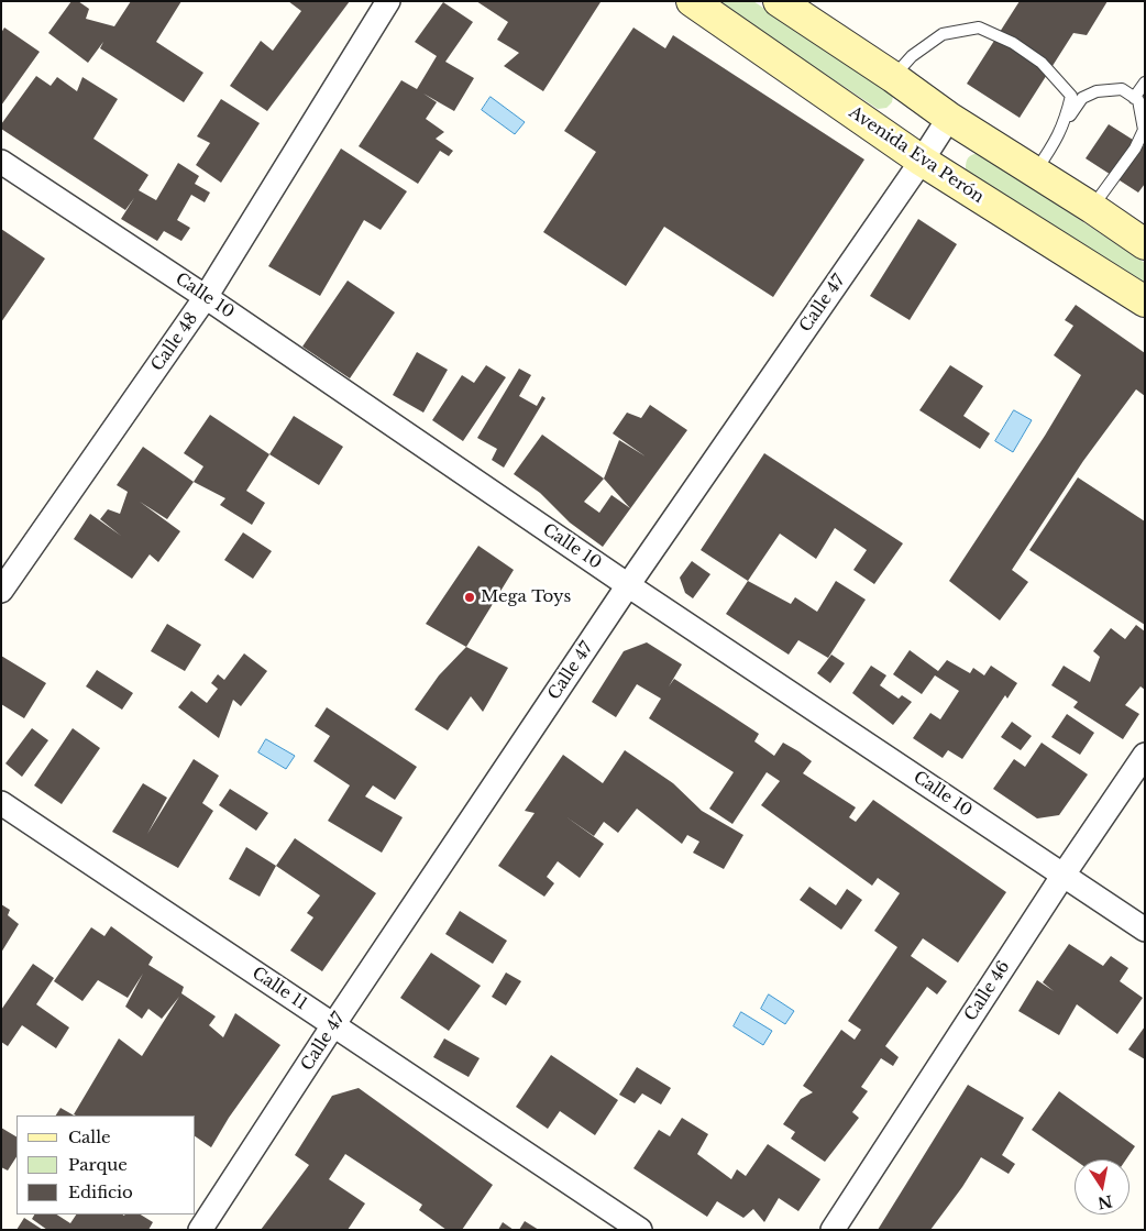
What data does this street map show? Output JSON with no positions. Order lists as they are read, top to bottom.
{
  "streets": {
    "main road": ["Avenida Eva Perón"],
    "street": [
      "Calle 10",
      "Calle 47",
      "Calle 48",
      "Calle 11",
      "Calle 46"
    ]
  },
  "crossings": [
    ["Avenida Eva Perón", "Calle 47"],
    ["Calle 10", "Calle 47"],
    ["Calle 10", "Calle 48"],
    ["Calle 10", "Calle 46"],
    ["Calle 47", "Calle 11"]
  ],
  "places": ["Mega Toys"],
  "legend": ["Calle", "Parque", "Edificio"],
  "north": "bottom"
}
